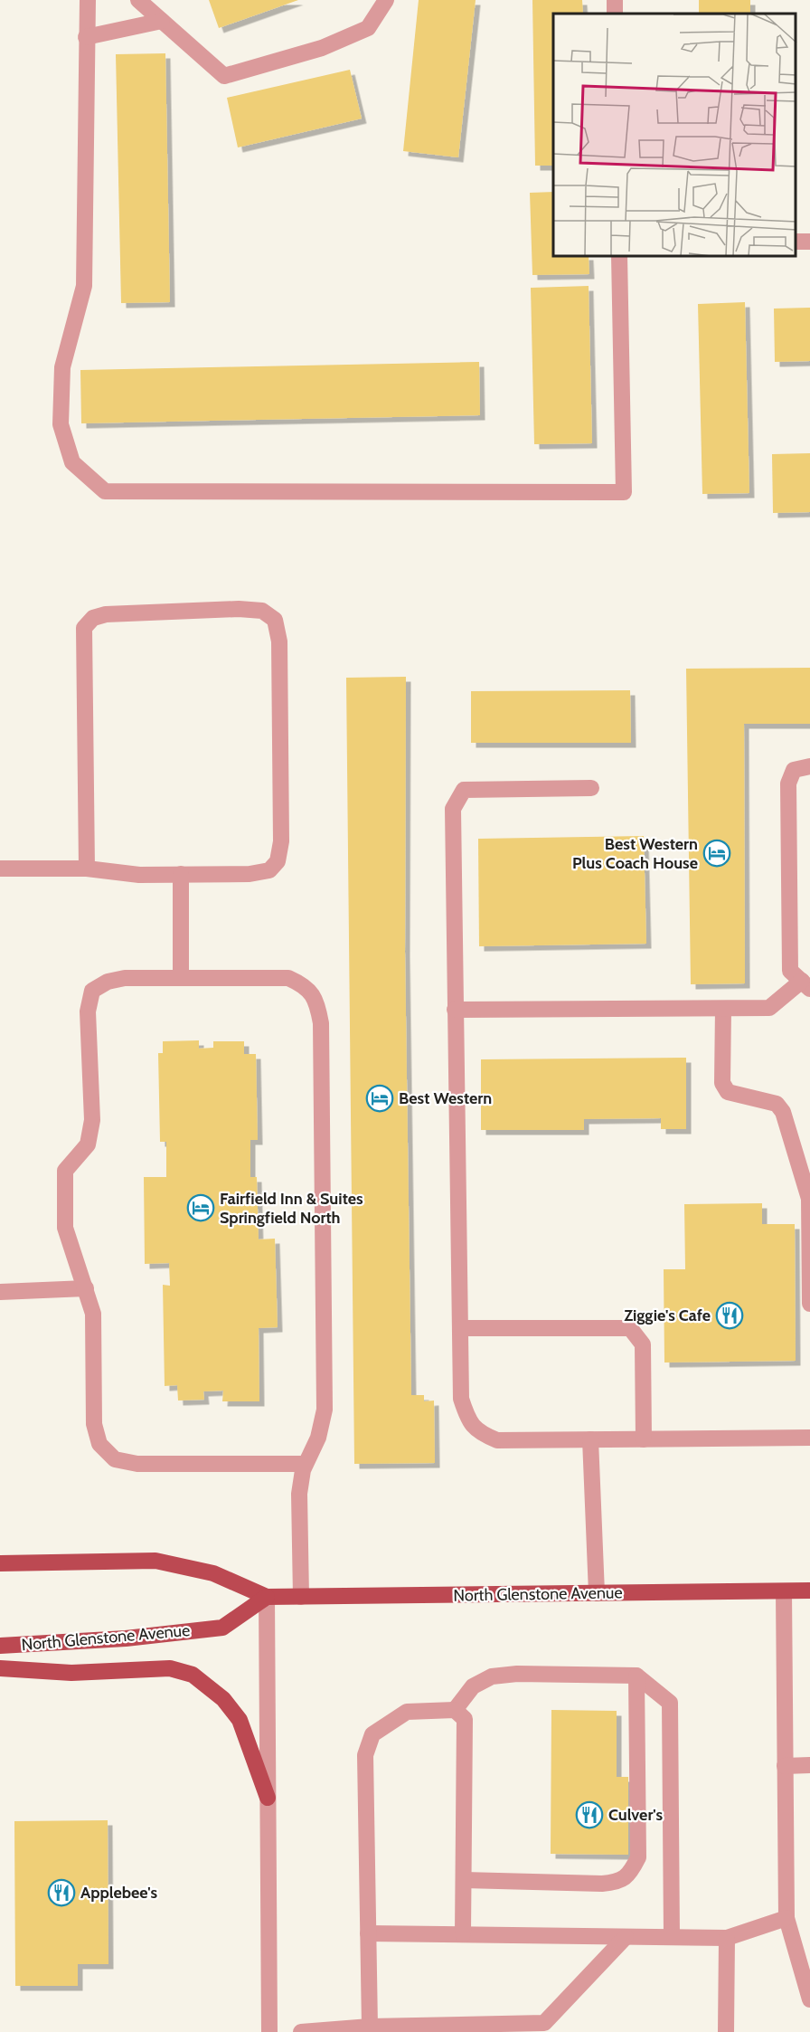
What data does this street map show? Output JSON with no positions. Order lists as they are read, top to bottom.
{
  "streets": {
    "main road": ["North Glenstone Avenue"]
  },
  "places": {
    "hotel": ["Best Western Plus Coach House", "Best Western", "Fairfield Inn & Suites Springfield North"],
    "restaurant": ["Ziggie's Cafe", "Culver's", "Applebee's"]
  }
}
